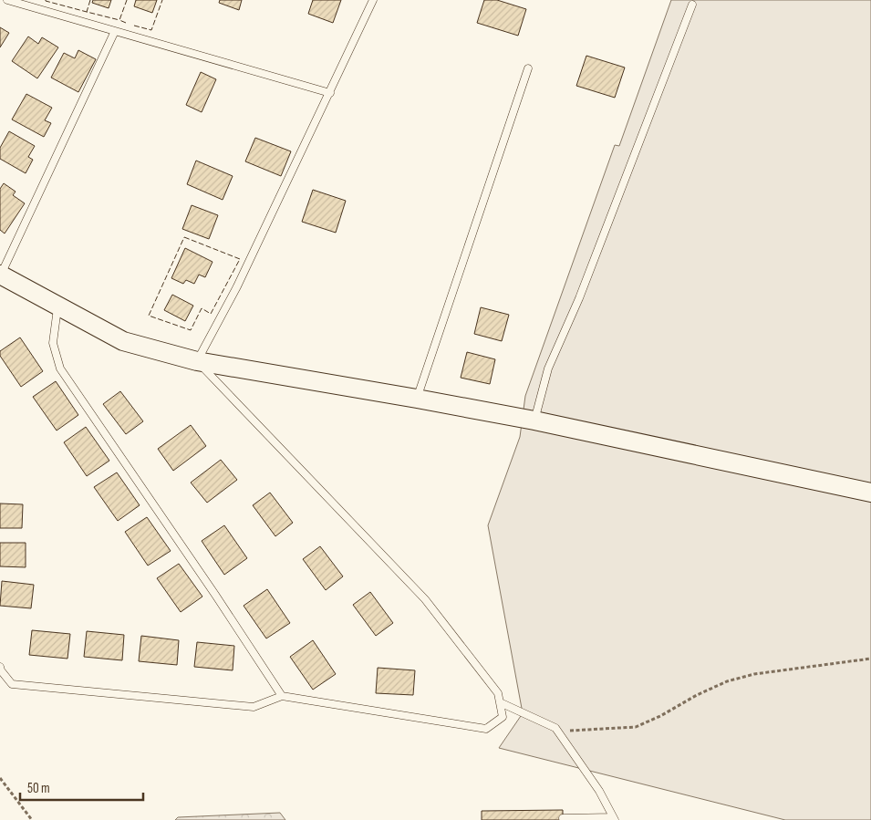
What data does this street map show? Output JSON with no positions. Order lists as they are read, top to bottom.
{
  "scale_bar": "50 m"
}
